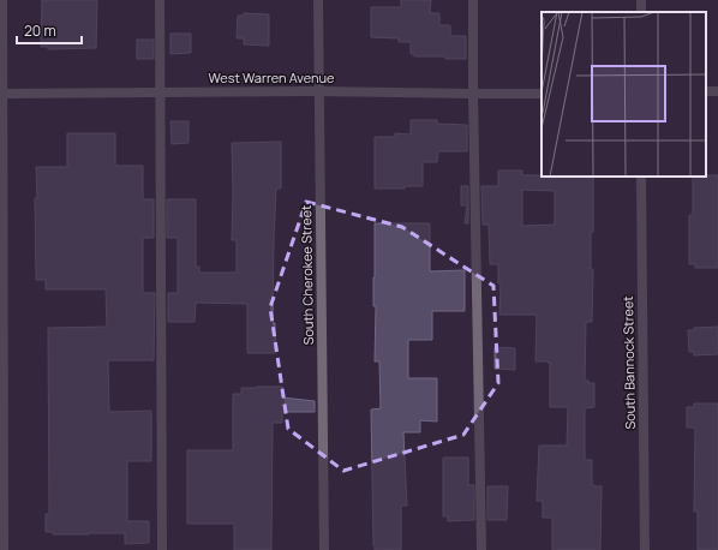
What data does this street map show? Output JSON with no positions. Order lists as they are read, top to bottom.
{
  "streets": {
    "street": ["West Warren Avenue", "South Cherokee Street", "South Bannock Street"]
  },
  "crossings": [
    ["West Warren Avenue", "South Cherokee Street"]
  ],
  "scale_bar": "20 m"
}
